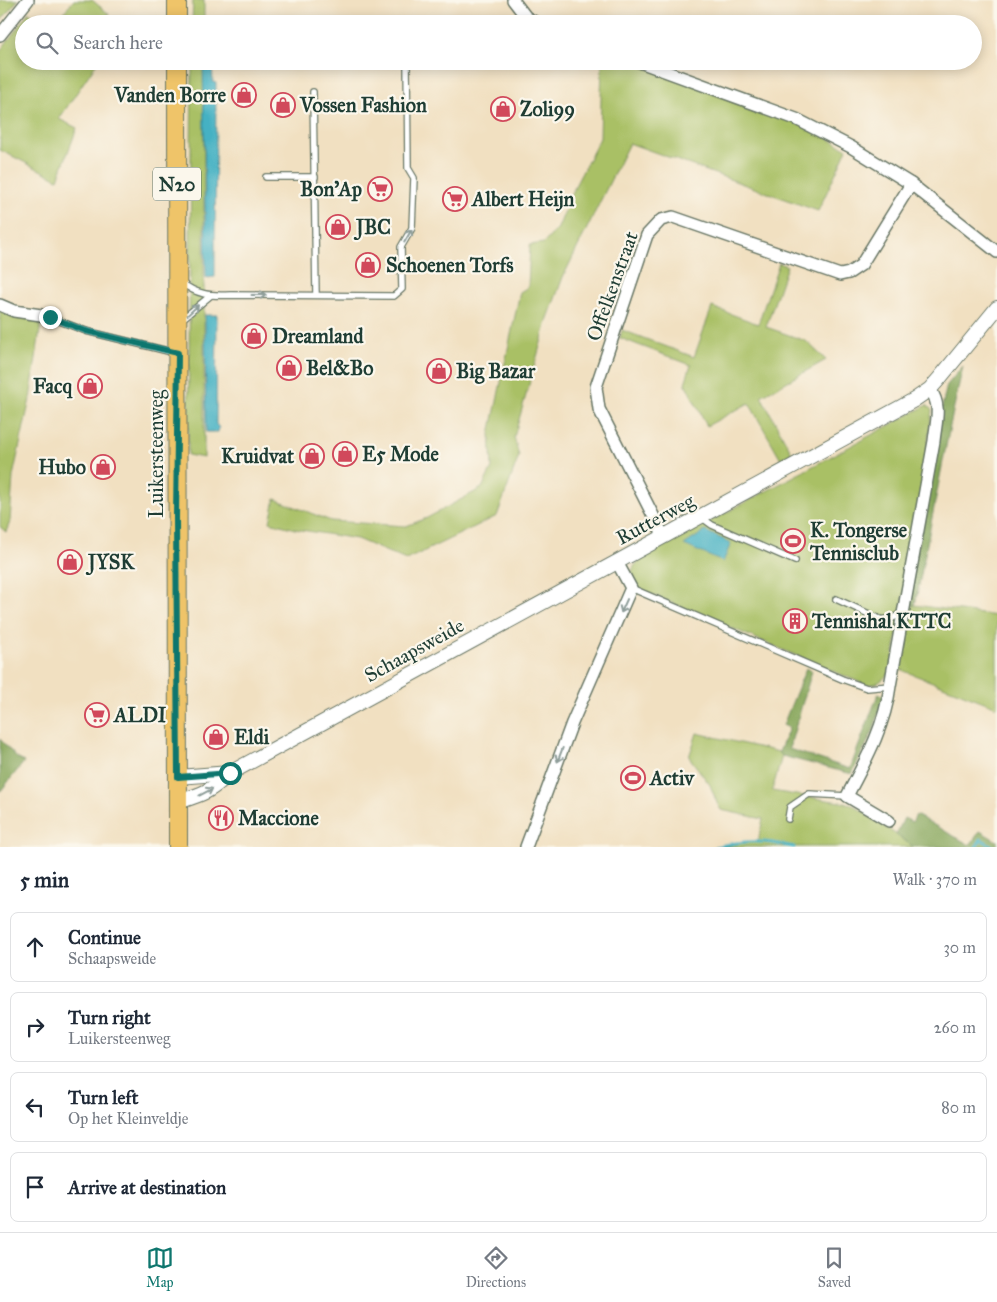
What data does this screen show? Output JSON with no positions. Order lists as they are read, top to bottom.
{
  "streets": {
    "main road": ["N20", "Luikersteenweg"],
    "street": ["Offelkenstraat", "Rutterweg", "Schaapsweide"]
  },
  "crossings": [
    ["Offelkenstraat", "Rutterweg"],
    ["Luikersteenweg", "Schaapsweide"],
    ["Rutterweg", "Schaapsweide"]
  ],
  "places": {
    "shop": [
      "Vanden Borre",
      "Vossen Fashion",
      "Zoli99",
      "JBC",
      "Schoenen Torfs",
      "Dreamland",
      "Bel&Bo",
      "Big Bazar",
      "Facq",
      "E5 Mode",
      "Kruidvat",
      "Hubo",
      "JYSK",
      "Eldi"
    ],
    "supermarket": ["Bon’Ap", "Albert Heijn", "ALDI"],
    "sports": ["K. Tongerse Tennisclub", "Activ"],
    "building": ["Tennishal KTTC"],
    "restaurant": ["Maccione"]
  },
  "page": {
    "search": "Search here",
    "heading": ["5 min", "Walk · 370 m"],
    "list": [
      ["Continue", "Schaapsweide", "30 m"],
      ["Turn right", "Luikersteenweg", "260 m"],
      ["Turn left", "Op het Kleinveldje", "80 m"],
      "Arrive at destination"
    ],
    "nav": ["Map", "Directions", "Saved"]
  }
}
